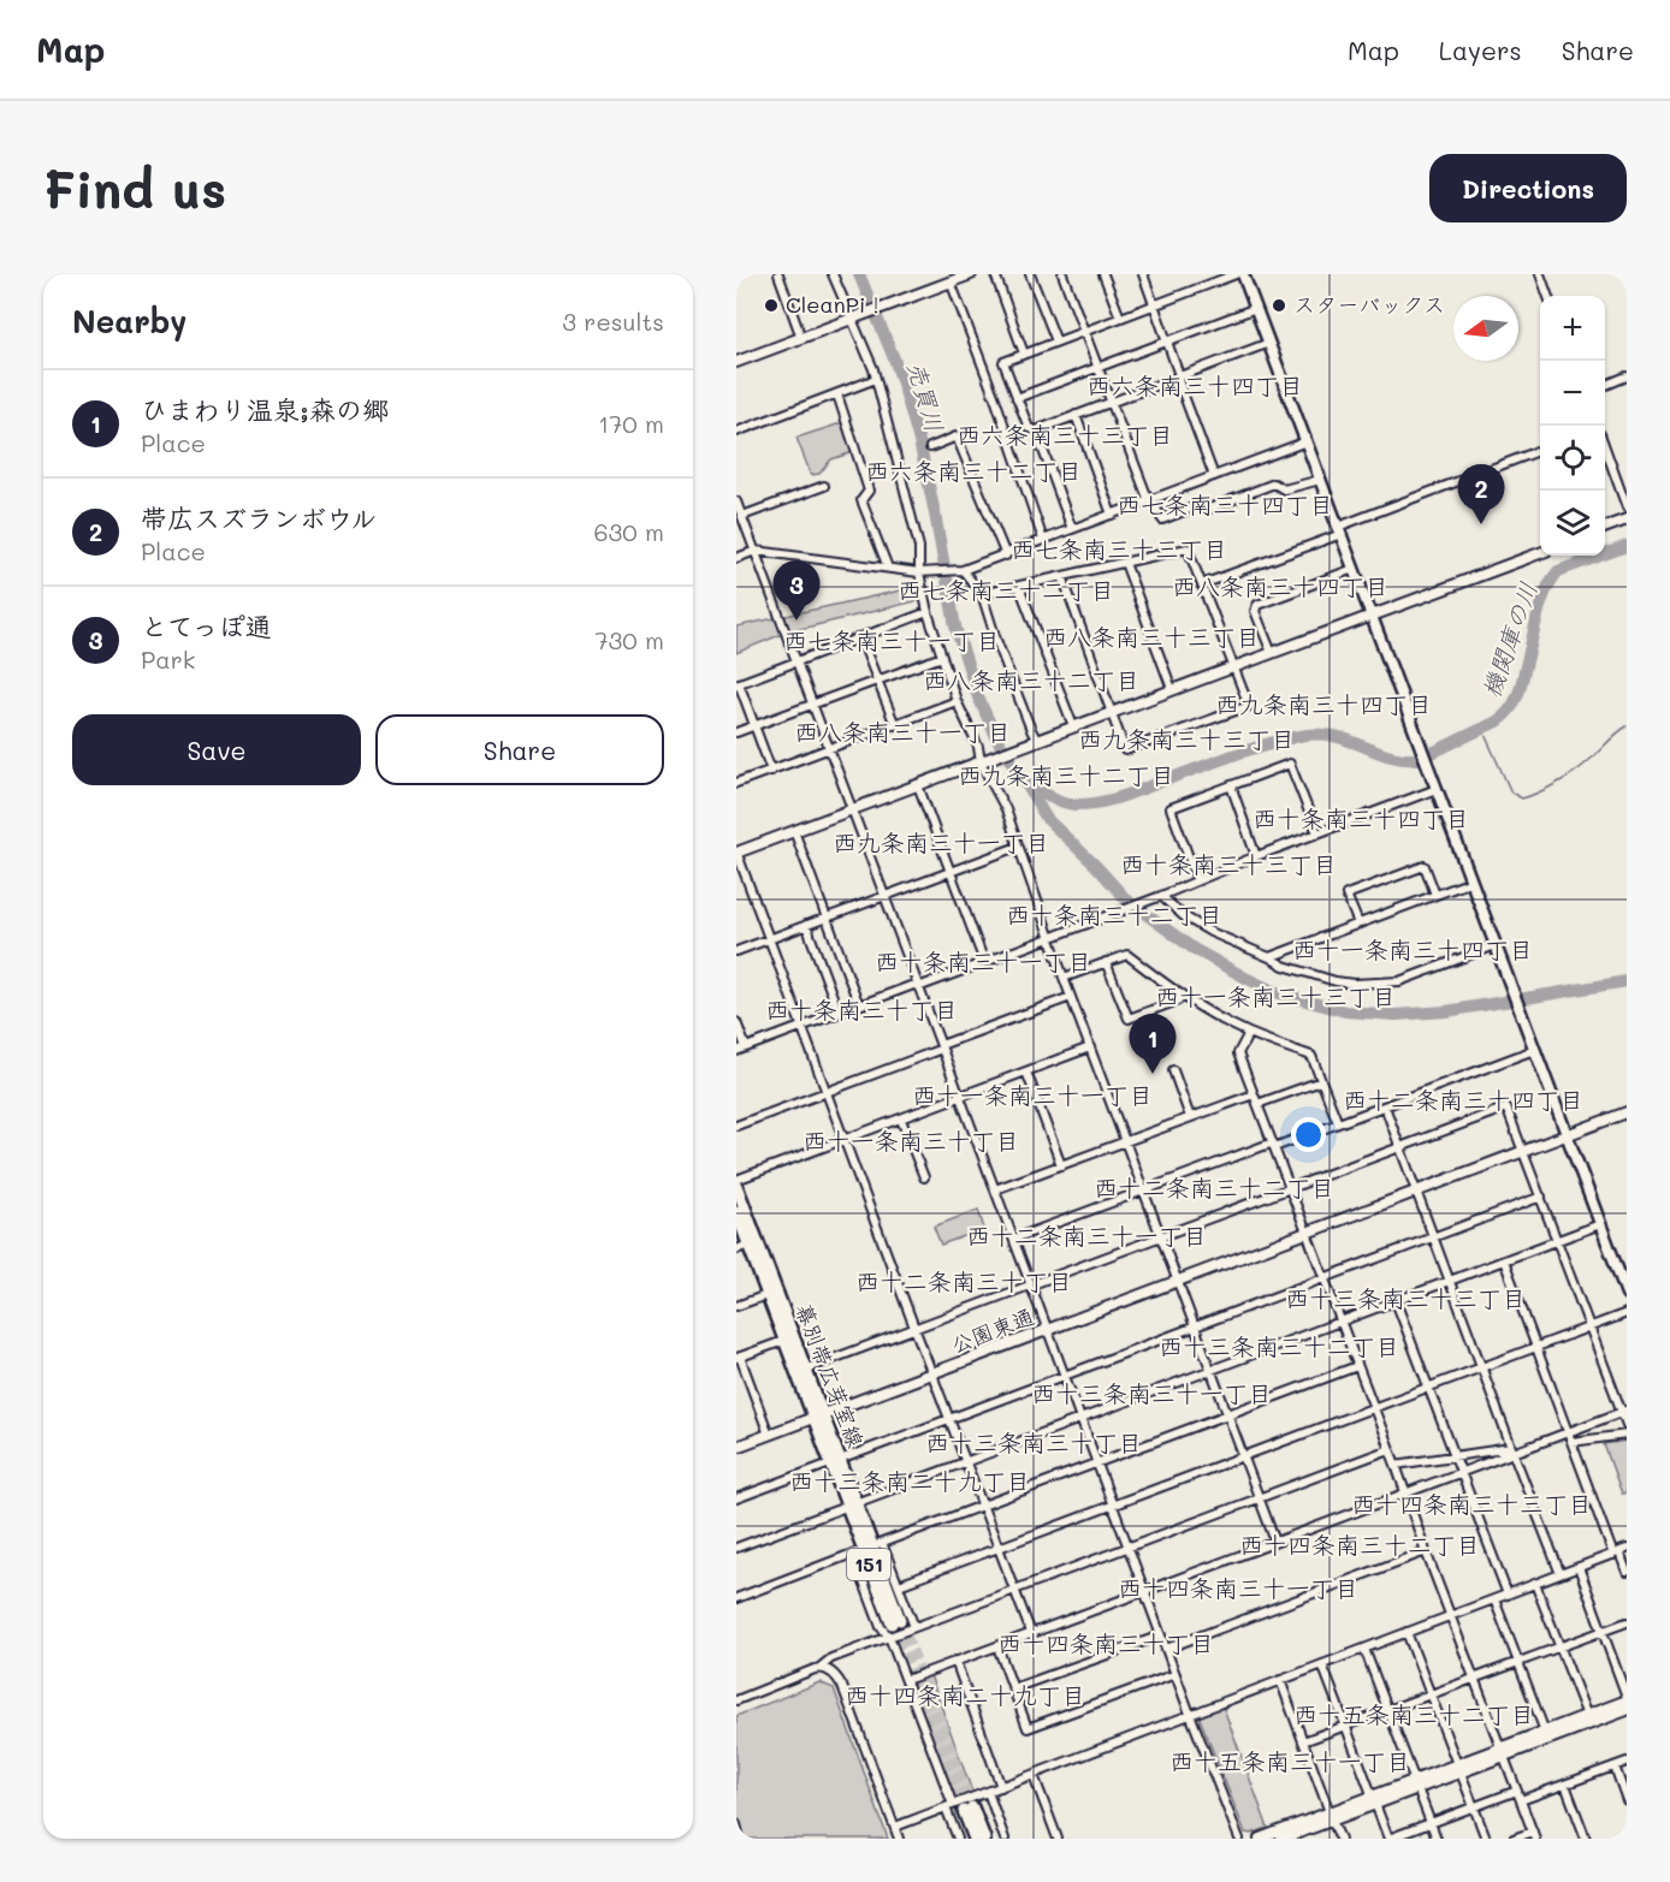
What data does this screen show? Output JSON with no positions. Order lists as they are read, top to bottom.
{
  "streets": {
    "main road": ["幕別帯広芽室線", "151"],
    "street": ["公園東通"]
  },
  "crossings": [
    ["公園東通", "幕別帯広芽室線"]
  ],
  "districts": [
    "西六条南三十四丁目",
    "西六条南三十三丁目",
    "西六条南三十二丁目",
    "西七条南三十四丁目",
    "西七条南三十三丁目",
    "西八条南三十四丁目",
    "西七条南三十二丁目",
    "西八条南三十三丁目",
    "西七条南三十一丁目",
    "西八条南三十二丁目",
    "西九条南三十四丁目",
    "西八条南三十一丁目",
    "西九条南三十三丁目",
    "西九条南三十二丁目",
    "西十条南三十四丁目",
    "西九条南三十一丁目",
    "西十条南三十三丁目",
    "西十条南三十二丁目",
    "西十一条南三十四丁目",
    "西十条南三十一丁目",
    "西十一条南三十三丁目",
    "西十条南三十丁目",
    "西十一条南三十一丁目",
    "西十二条南三十四丁目",
    "西十一条南三十丁目",
    "西十二条南三十二丁目",
    "西十二条南三十一丁目",
    "西十二条南三十丁目",
    "西十三条南三十三丁目",
    "西十三条南三十二丁目",
    "西十三条南三十一丁目",
    "西十三条南三十丁目",
    "西十三条南二十九丁目",
    "西十四条南三十三丁目",
    "西十四条南三十二丁目",
    "西十四条南三十一丁目",
    "西十四条南三十丁目",
    "西十四条南二十九丁目",
    "西十五条南三十二丁目",
    "西十五条南三十一丁目"
  ],
  "water": ["売買川", "機関庫の川"],
  "places": ["CleanPi！", "スターバックス"],
  "north": "left",
  "page": {
    "header": "Map",
    "nav": ["Map", "Layers", "Share"],
    "buttons": [
      "Directions",
      ["Save", "Share"]
    ],
    "title": "Find us",
    "heading": ["Nearby", "3 results"],
    "map_buttons": ["+", "−"],
    "list": [
      {
        "mark": "1",
        "name": "ひまわり温泉;森の郷",
        "note": "Place",
        "value": "170 m"
      },
      {
        "mark": "2",
        "name": "帯広スズランボウル",
        "note": "Place",
        "value": "630 m"
      },
      {
        "mark": "3",
        "name": "とてっぽ通",
        "note": "Park",
        "value": "730 m"
      }
    ],
    "pins": ["2", "3", "1"]
  }
}
